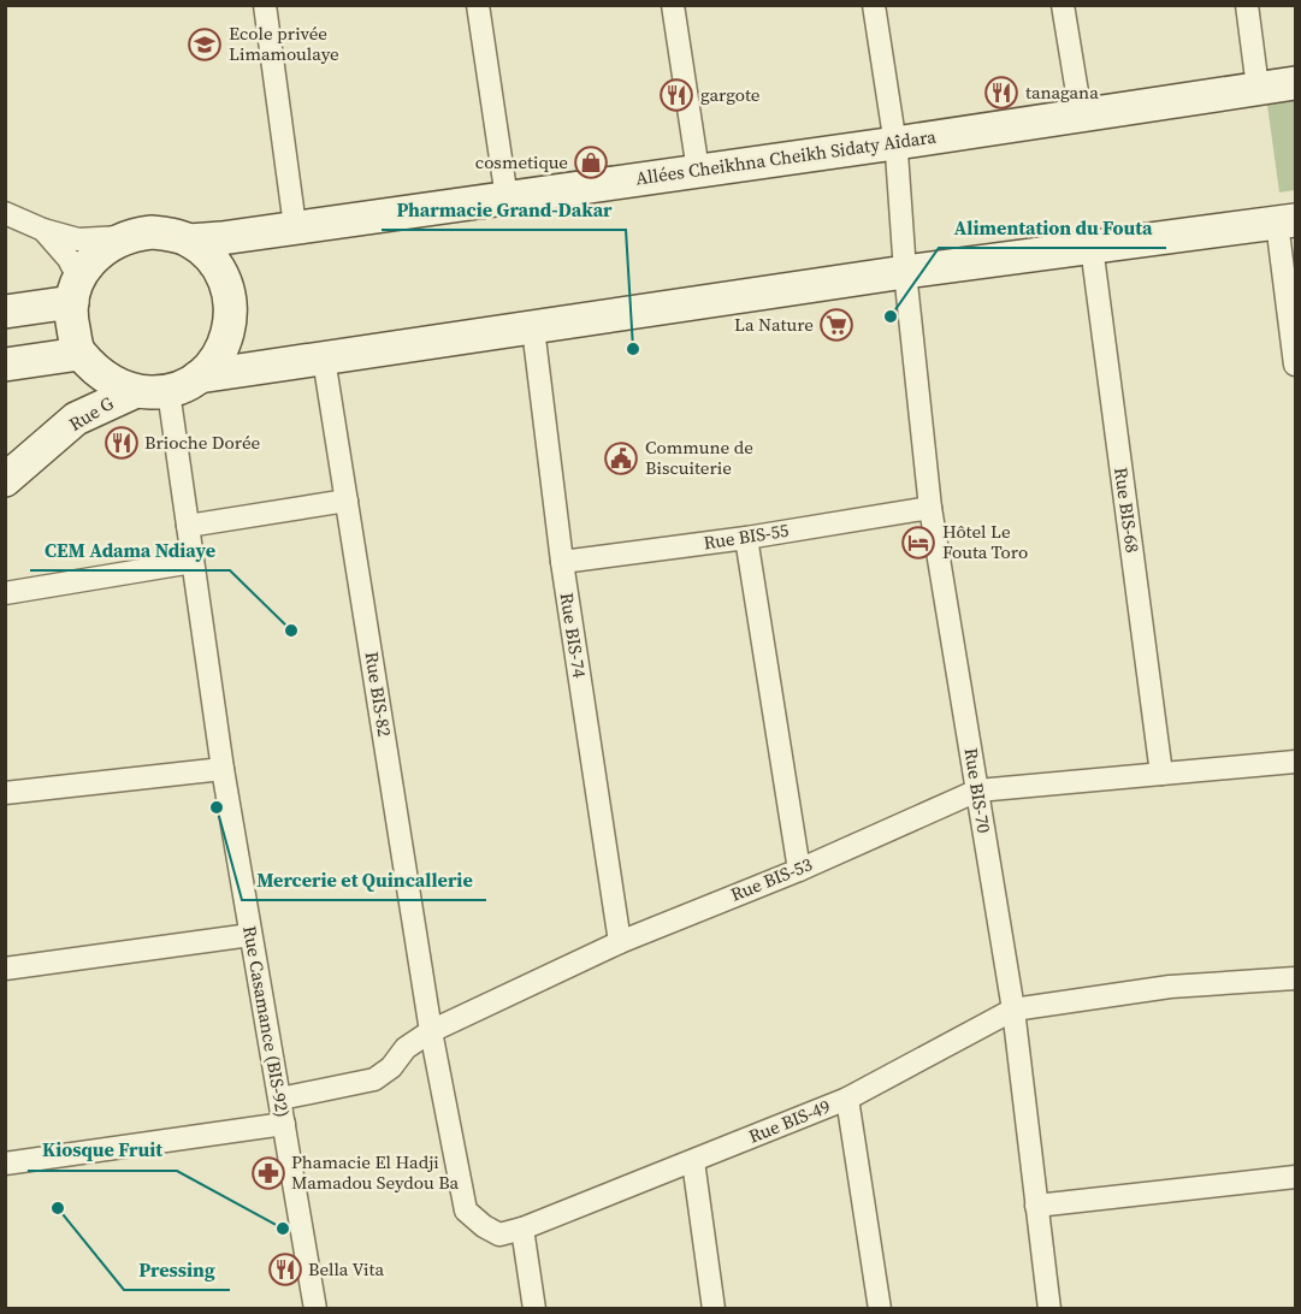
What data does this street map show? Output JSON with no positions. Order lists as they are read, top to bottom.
{
  "streets": {
    "main road": ["Allées Cheikhna Cheikh Sidaty Aîdara", "Rue G"],
    "street": [
      "Rue BIS-68",
      "Rue BIS-55",
      "Rue BIS-74",
      "Rue BIS-82",
      "Rue BIS-70",
      "Rue BIS-53",
      "Rue Casamance (BIS-92)",
      "Rue BIS-49"
    ]
  },
  "crossings": [
    ["Allées Cheikhna Cheikh Sidaty Aîdara", "Rue G"],
    ["Allées Cheikhna Cheikh Sidaty Aîdara", "Rue BIS-70"],
    ["Allées Cheikhna Cheikh Sidaty Aîdara", "Rue Casamance (BIS-92)"],
    ["Rue G", "Rue Casamance (BIS-92)"],
    ["Rue BIS-68", "Rue BIS-53"],
    ["Rue BIS-55", "Rue BIS-74"],
    ["Rue BIS-55", "Rue BIS-70"],
    ["Rue BIS-74", "Rue BIS-53"],
    ["Rue BIS-82", "Rue BIS-53"],
    ["Rue BIS-82", "Rue BIS-49"],
    ["Rue BIS-70", "Rue BIS-53"],
    ["Rue BIS-70", "Rue BIS-49"],
    ["Rue BIS-53", "Rue Casamance (BIS-92)"],
    ["Rue BIS-53", "Rue BIS-49"]
  ],
  "places": {
    "school or university": ["Ecole privée Limamoulaye"],
    "restaurant": [
      "tanagana",
      "gargote",
      "Brioche Dorée",
      "Bella Vita"
    ],
    "shop": ["cosmetique"],
    "other": [
      "Alimentation du Fouta",
      "Pharmacie Grand-Dakar",
      "CEM Adama Ndiaye",
      "Mercerie et Quincallerie",
      "Pressing",
      "Kiosque Fruit"
    ],
    "supermarket": ["La Nature"],
    "public building": ["Commune de Biscuiterie"],
    "hotel": ["Hôtel Le Fouta Toro"],
    "pharmacy": ["Phamacie El Hadji Mamadou Seydou Ba"]
  }
}
